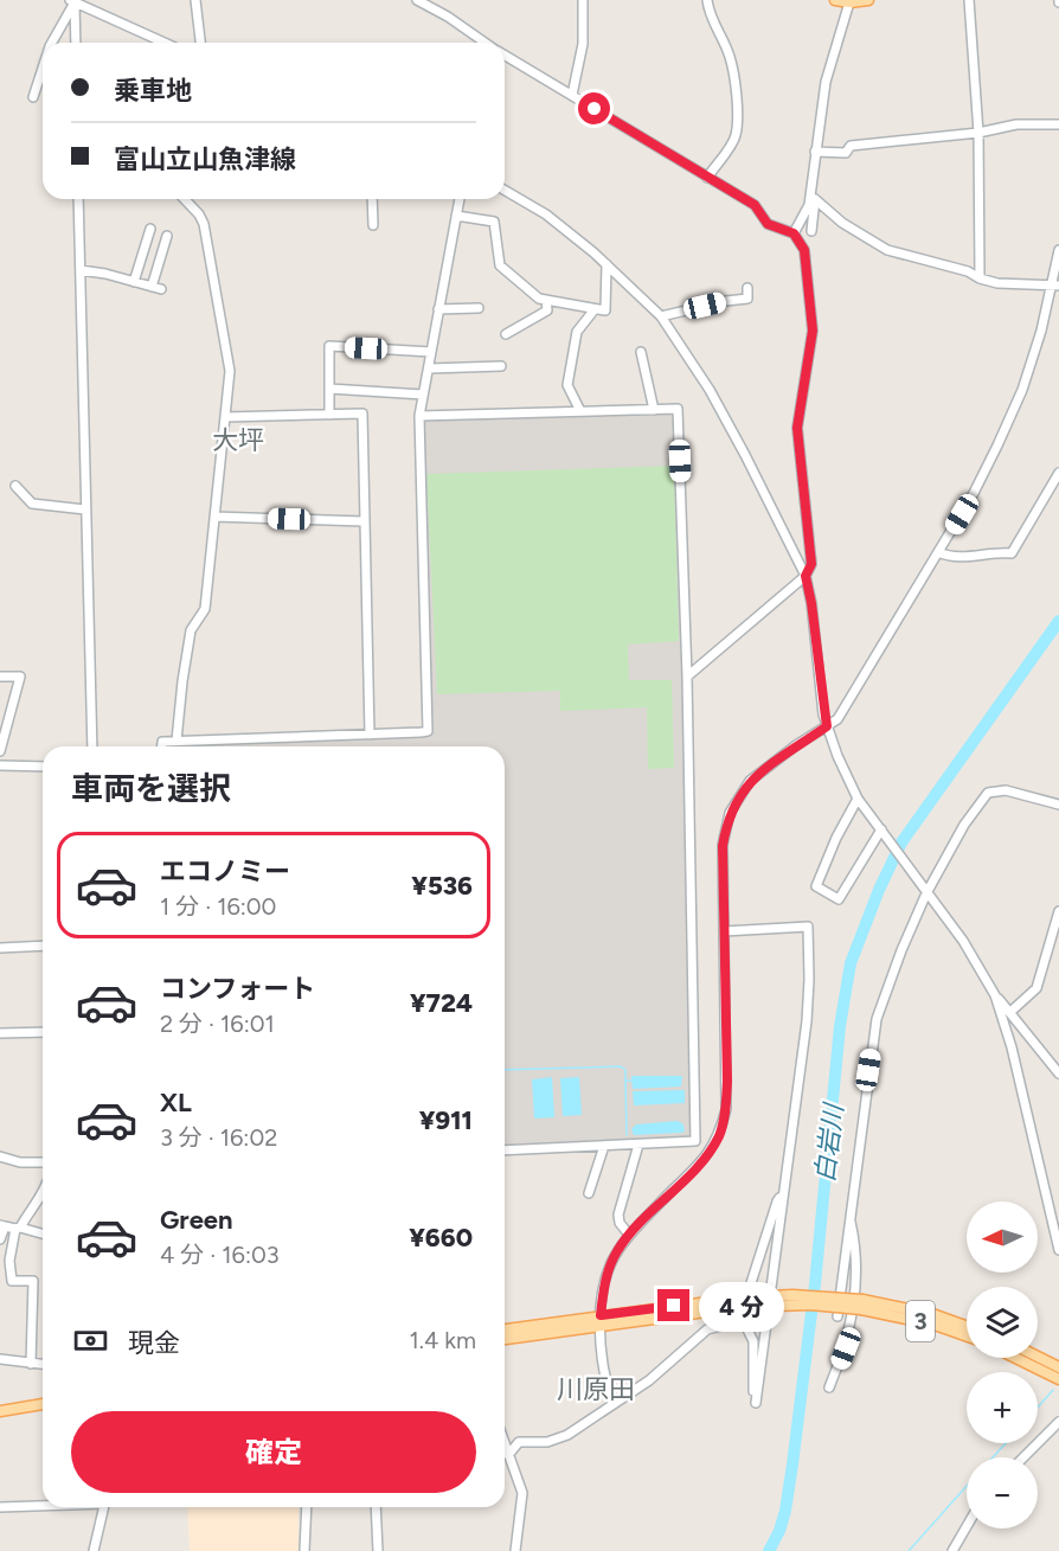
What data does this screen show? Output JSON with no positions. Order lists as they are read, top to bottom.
{
  "streets": {
    "main road": ["3"]
  },
  "districts": ["大坪", "川原田"],
  "water": ["白岩川"],
  "north": "left",
  "page": {
    "banner": ["乗車地", "富山立山魚津線"],
    "heading": "車両を選択",
    "list": [
      {
        "name": "エコノミー",
        "note": "1 分 · 16:00",
        "value": "¥536"
      },
      {
        "name": "コンフォート",
        "note": "2 分 · 16:01",
        "value": "¥724"
      },
      {
        "name": "XL",
        "note": "3 分 · 16:02",
        "value": "¥911"
      },
      {
        "name": "Green",
        "note": "4 分 · 16:03",
        "value": "¥660"
      }
    ],
    "map_buttons": ["+", "−"],
    "bubble": "4 分",
    "pay": ["現金", "1.4 km"],
    "buttons": "確定"
  }
}
